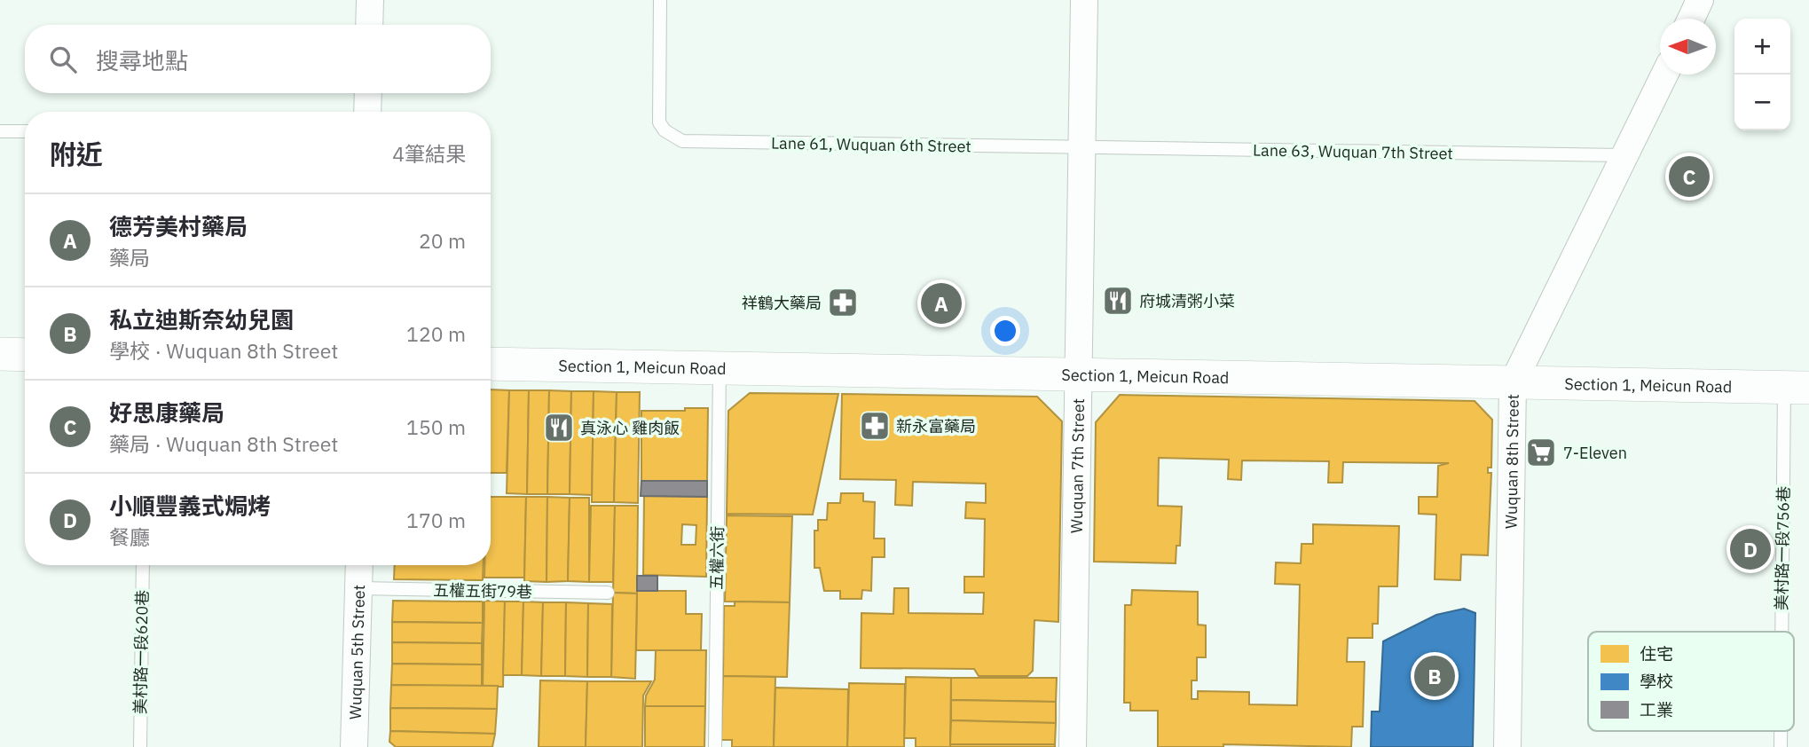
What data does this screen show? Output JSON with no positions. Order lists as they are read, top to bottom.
{
  "streets": {
    "street": [
      "Section 1, Meicun Road",
      "Wuquan 8th Street",
      "Wuquan 7th Street",
      "Wuquan 5th Street"
    ],
    "lane": [
      "Lane 61, Wuquan 6th Street",
      "Lane 63, Wuquan 7th Street",
      "美村路一段756巷",
      "五權六街",
      "五權五街79巷",
      "美村路一段620巷"
    ]
  },
  "crossings": [
    ["Lane 61, Wuquan 6th Street", "Lane 63, Wuquan 7th Street"],
    ["Lane 61, Wuquan 6th Street", "Wuquan 7th Street"],
    ["Lane 63, Wuquan 7th Street", "Wuquan 8th Street"],
    ["Lane 63, Wuquan 7th Street", "Wuquan 7th Street"],
    ["Section 1, Meicun Road", "Wuquan 8th Street"],
    ["Section 1, Meicun Road", "Wuquan 7th Street"],
    ["Section 1, Meicun Road", "美村路一段756巷"],
    ["Section 1, Meicun Road", "五權六街"],
    ["五權五街79巷", "Wuquan 5th Street"]
  ],
  "places": {
    "restaurant": ["府城清粥小菜", "真泳心 雞肉飯"],
    "pharmacy": ["祥鶴大藥局", "新永富藥局"],
    "supermarket": ["7-Eleven"]
  },
  "legend": ["住宅", "學校", "工業"],
  "north": "left",
  "page": {
    "map_buttons": ["+", "−"],
    "search": "搜尋地點",
    "heading": ["附近", "4筆結果"],
    "pins": [
      "C",
      "A",
      "D",
      "B"
    ],
    "list": [
      {
        "mark": "A",
        "name": "德芳美村藥局",
        "note": "藥局",
        "value": "20 m"
      },
      {
        "mark": "B",
        "name": "私立迪斯奈幼兒園",
        "note": "學校 · Wuquan 8th Street",
        "value": "120 m"
      },
      {
        "mark": "C",
        "name": "好思康藥局",
        "note": "藥局 · Wuquan 8th Street",
        "value": "150 m"
      },
      {
        "mark": "D",
        "name": "小順豐義式焗烤",
        "note": "餐廳",
        "value": "170 m"
      }
    ]
  }
}
